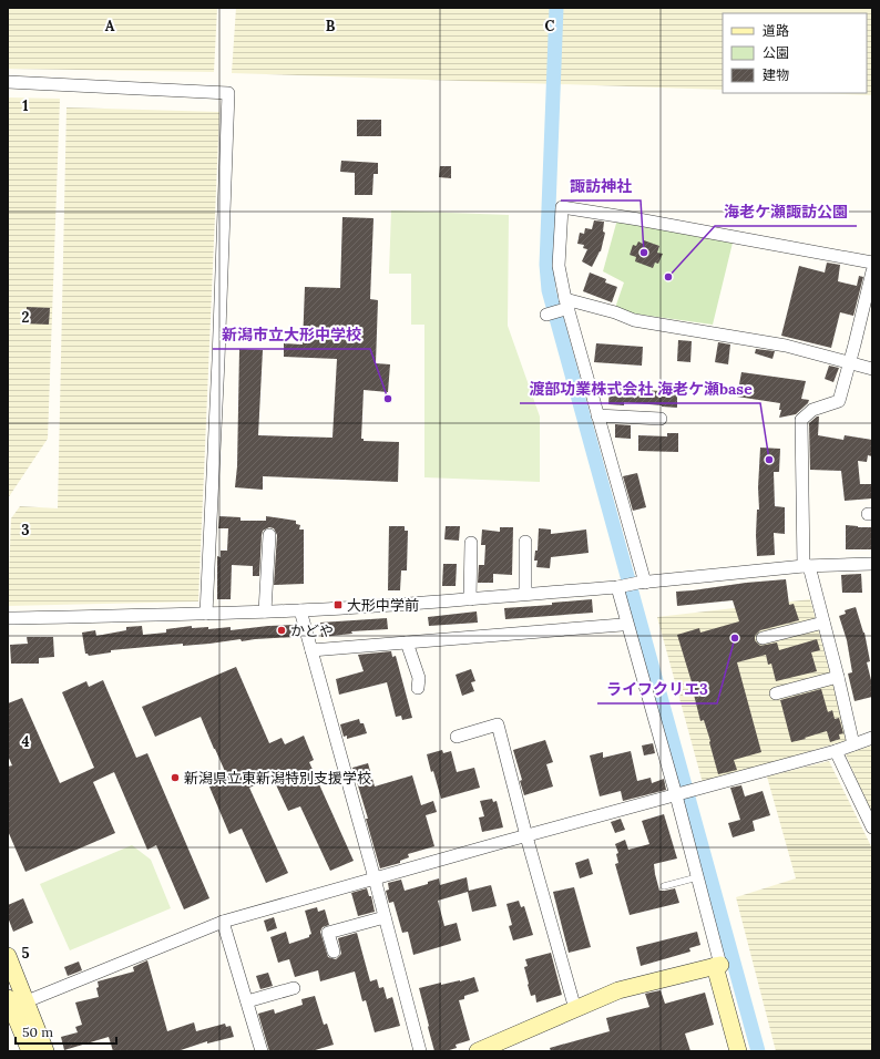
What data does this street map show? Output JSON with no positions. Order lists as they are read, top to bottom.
{
  "places": {
    "other": [
      "諏訪神社",
      "海老ケ瀬諏訪公園",
      "新潟市立大形中学校",
      "渡部功業株式会社 海老ケ瀬base",
      "かどや",
      "ライフクリエ3",
      "新潟県立東新潟特別支援学校"
    ],
    "transit": ["大形中学前"]
  },
  "legend": ["道路", "公園", "建物"],
  "scale_bar": "50 m",
  "grid": {
    "columns": ["A", "B", "C"],
    "rows": [
      "1",
      "2",
      "3",
      "4",
      "5"
    ]
  }
}
